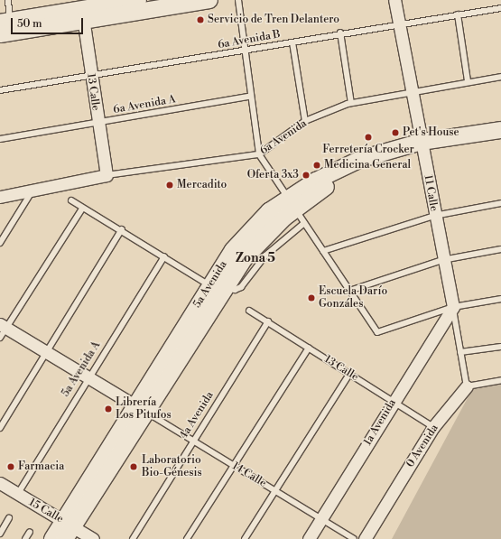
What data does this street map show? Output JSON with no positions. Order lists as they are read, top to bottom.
{
  "streets": {
    "street": [
      "13 Calle",
      "6a Avenida",
      "11 Calle",
      "5a Avenida",
      "1a Avenida",
      "0 Avenida",
      "14 Calle",
      "15 Calle"
    ],
    "lane": [
      "6a Avenida B",
      "6a Avenida A",
      "5a Avenida A",
      "4a Avenida"
    ]
  },
  "crossings": [
    ["6a Avenida B", "13 Calle"],
    ["6a Avenida B", "11 Calle"],
    ["13 Calle", "6a Avenida A"],
    ["13 Calle", "6a Avenida"],
    ["13 Calle", "4a Avenida"],
    ["13 Calle", "1a Avenida"],
    ["13 Calle", "0 Avenida"],
    ["6a Avenida", "11 Calle"],
    ["11 Calle", "5a Avenida"],
    ["11 Calle", "1a Avenida"],
    ["11 Calle", "0 Avenida"],
    ["5a Avenida", "14 Calle"],
    ["5a Avenida", "15 Calle"],
    ["5a Avenida A", "14 Calle"],
    ["5a Avenida A", "15 Calle"],
    ["4a Avenida", "14 Calle"],
    ["1a Avenida", "14 Calle"]
  ],
  "districts": ["Zona 5"],
  "places": [
    "Servicio de Tren Delantero",
    "Pet's House",
    "Ferretería Crocker",
    "Medicina General",
    "Oferta 3x3",
    "Mercadito",
    "Escuela Darío Gonzáles",
    "Librería Los Pitufos",
    "Farmacia",
    "Laboratorio Bio-Génesis"
  ],
  "scale_bar": "50 m"
}
